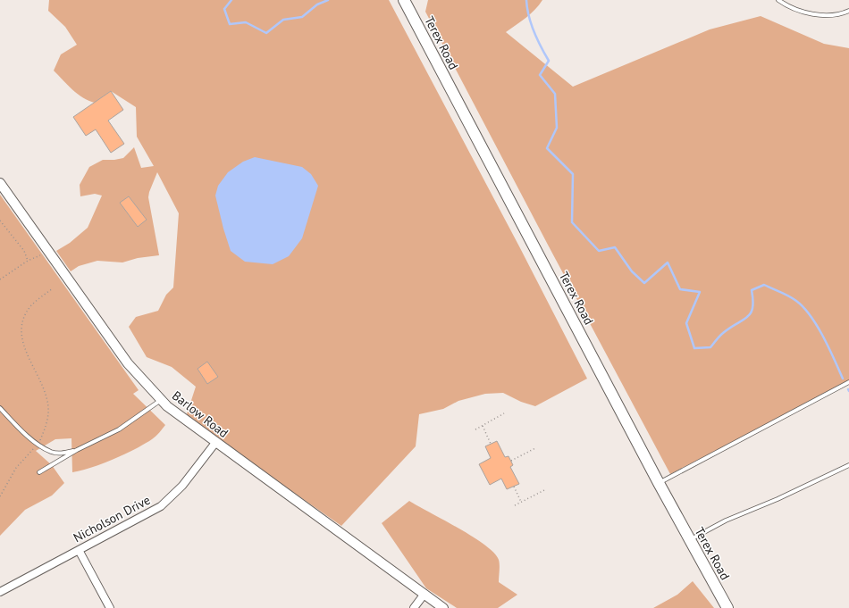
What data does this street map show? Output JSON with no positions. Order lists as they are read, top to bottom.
{
  "streets": {
    "main road": ["Terex Road"],
    "street": ["Barlow Road", "Nicholson Drive"]
  },
  "crossings": [
    ["Barlow Road", "Nicholson Drive"]
  ]
}
